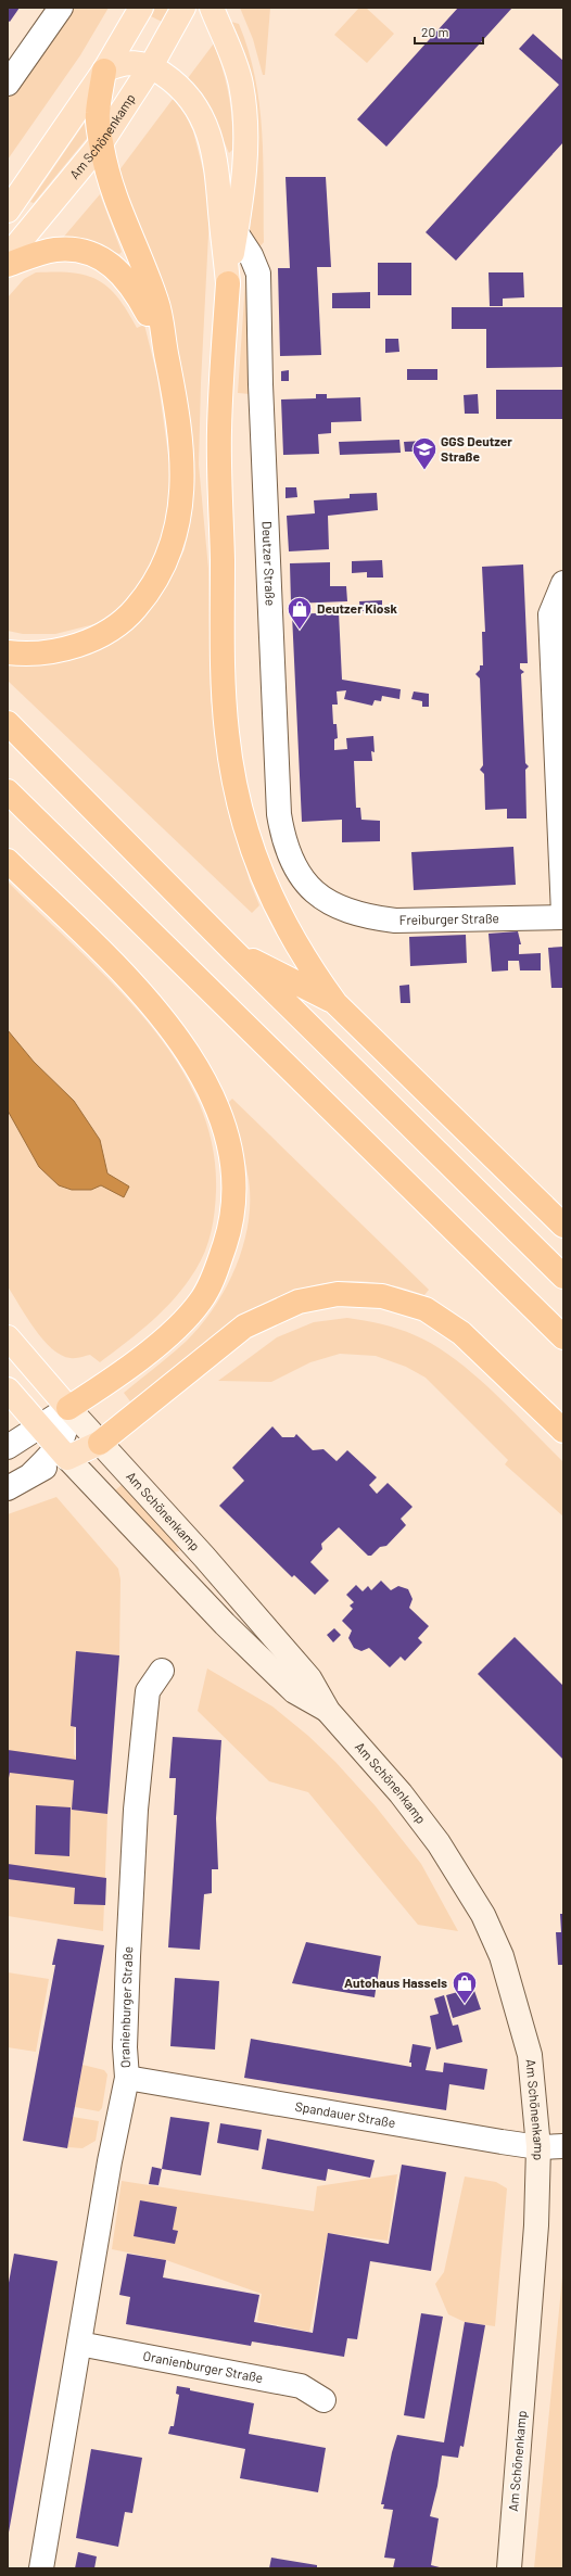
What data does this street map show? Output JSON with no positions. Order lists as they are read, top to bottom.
{
  "streets": {
    "main road": ["Am Schönenkamp"],
    "street": [
      "Deutzer Straße",
      "Freiburger Straße",
      "Oranienburger Straße",
      "Spandauer Straße"
    ]
  },
  "crossings": [
    ["Am Schönenkamp", "Spandauer Straße"],
    ["Deutzer Straße", "Freiburger Straße"],
    ["Oranienburger Straße", "Spandauer Straße"]
  ],
  "places": {
    "school or university": ["GGS Deutzer Straße"],
    "shop": ["Deutzer Kiosk", "Autohaus Hassels"]
  },
  "scale_bar": "20 m"
}
